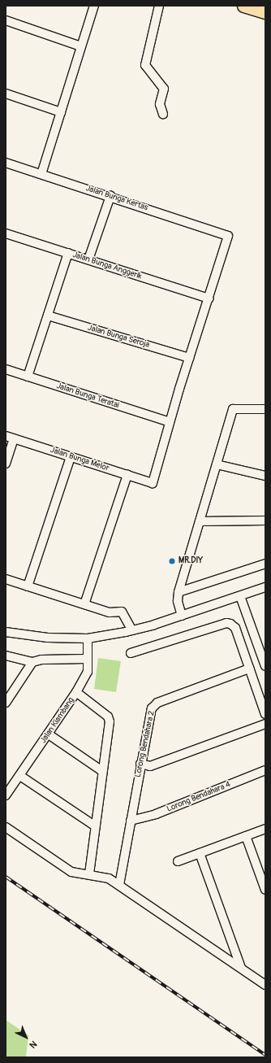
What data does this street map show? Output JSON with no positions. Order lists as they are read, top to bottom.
{
  "streets": {
    "street": [
      "Jalan Bunga Kertas",
      "Jalan Bunga Anggerik",
      "Jalan Bunga Seroja",
      "Jalan Bunga Teratai",
      "Jalan Bunga Melor",
      "Jalan Kiambang",
      "Lorong Bendahara 2",
      "Lorong Bendahara 4"
    ]
  },
  "crossings": [
    ["Jalan Bunga Kertas", "Jalan Bunga Anggerik"],
    ["Jalan Bunga Teratai", "Jalan Bunga Melor"],
    ["Lorong Bendahara 2", "Lorong Bendahara 4"]
  ],
  "places": ["MR.DIY"],
  "north": "bottom right"
}
